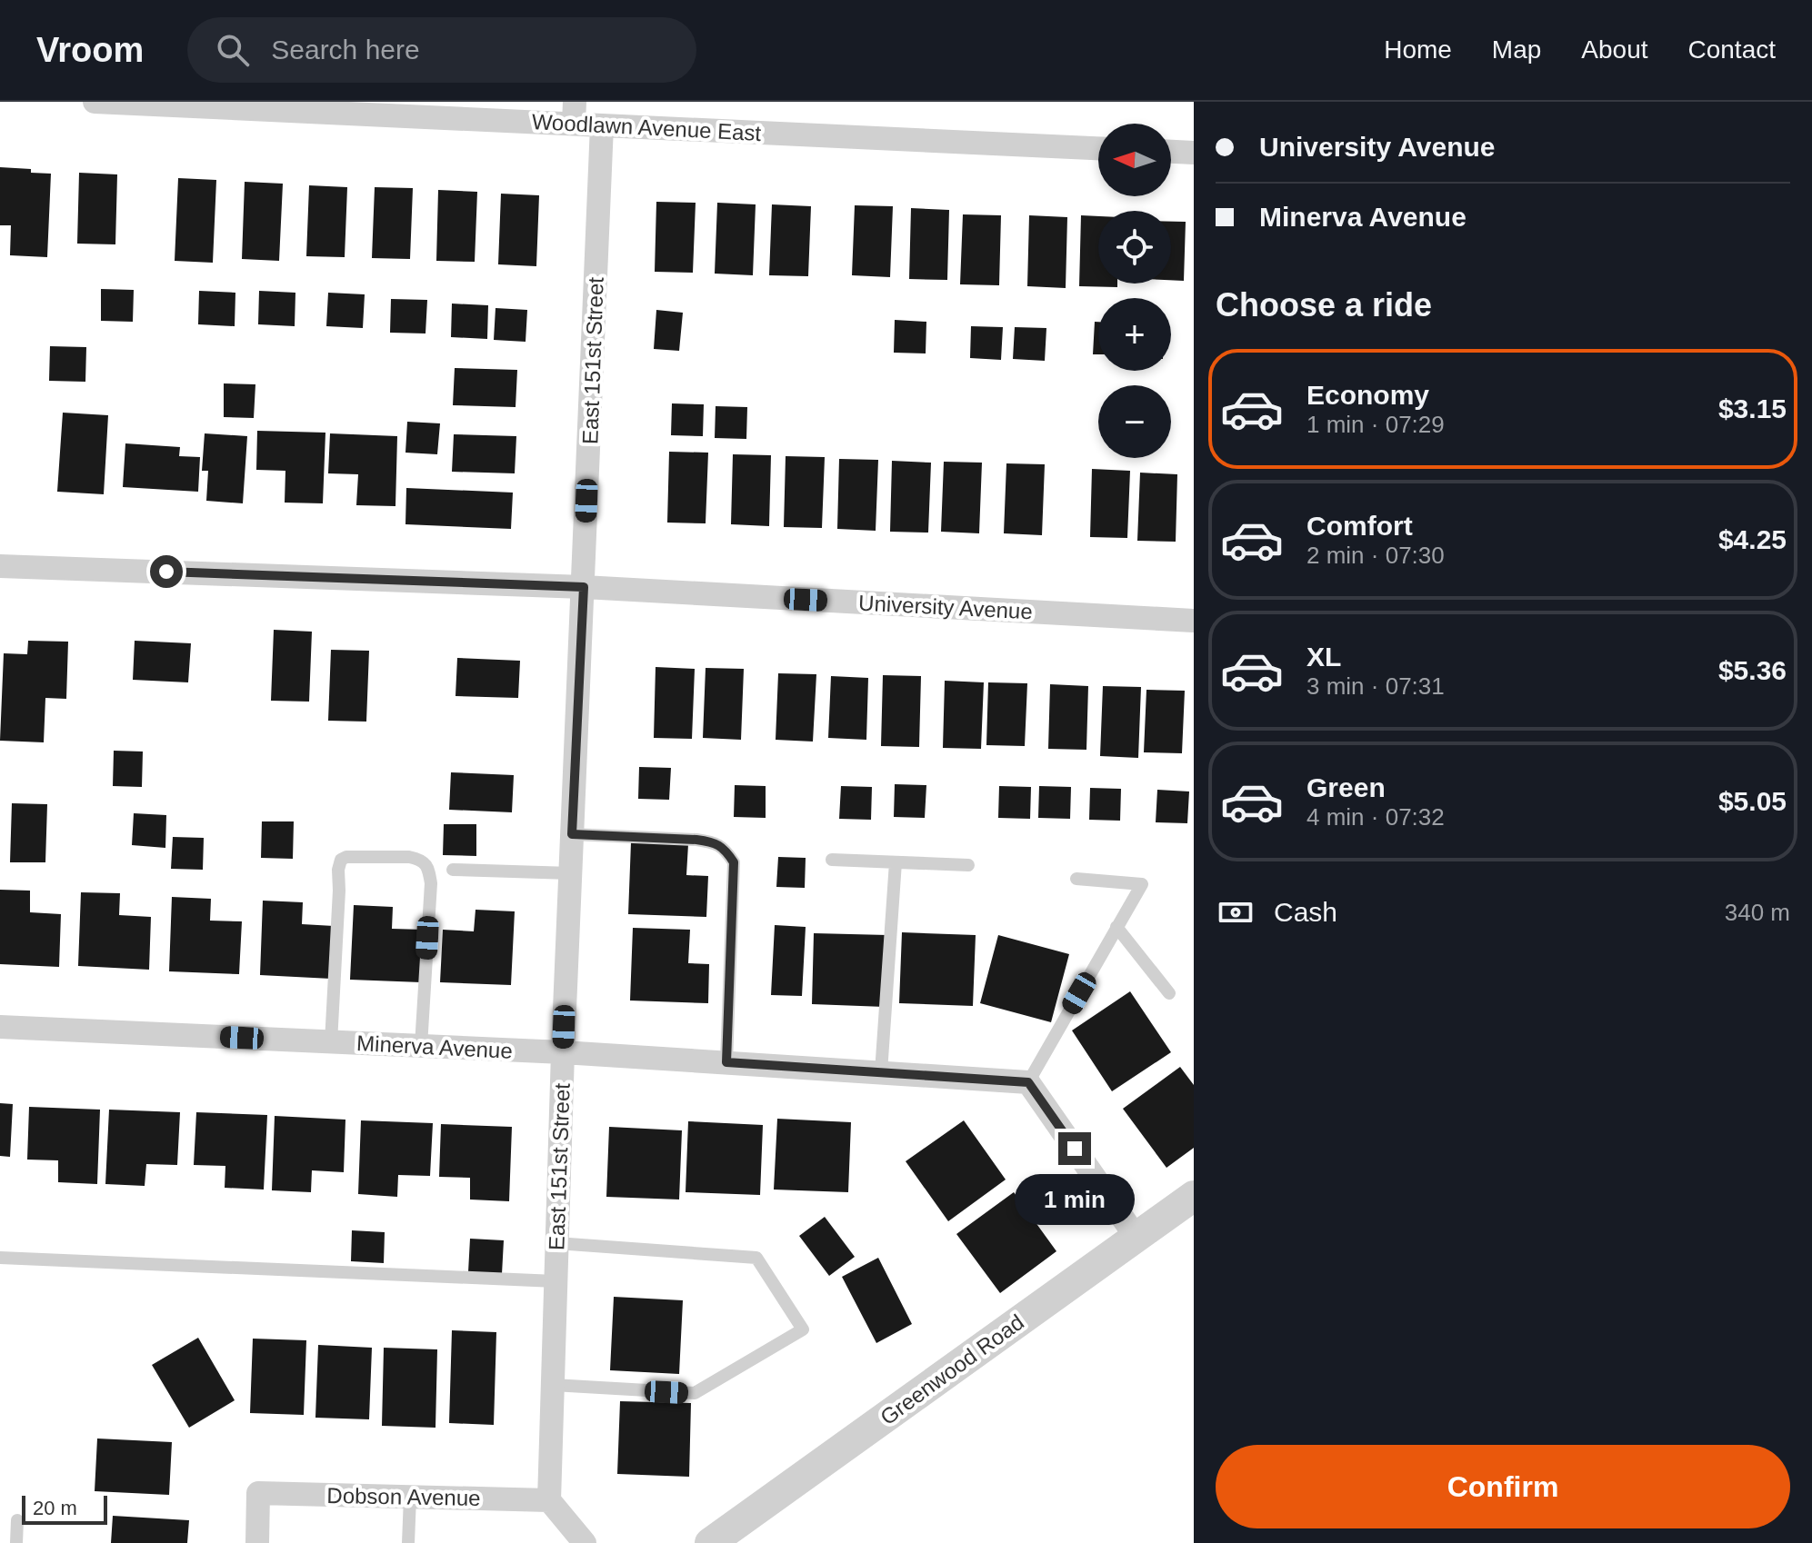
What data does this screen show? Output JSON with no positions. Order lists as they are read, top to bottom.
{
  "streets": {
    "street": [
      "Woodlawn Avenue East",
      "East 151st Street",
      "University Avenue",
      "Minerva Avenue",
      "Greenwood Road",
      "Dobson Avenue"
    ]
  },
  "crossings": [
    ["Woodlawn Avenue East", "East 151st Street"],
    ["East 151st Street", "University Avenue"],
    ["East 151st Street", "Minerva Avenue"],
    ["East 151st Street", "Dobson Avenue"]
  ],
  "scale_bar": "20 m",
  "north": "left",
  "page": {
    "header": "Vroom",
    "search": "Search here",
    "nav": [
      "Home",
      "Map",
      "About",
      "Contact"
    ],
    "banner": ["University Avenue", "Minerva Avenue"],
    "map_buttons": ["+", "−"],
    "heading": "Choose a ride",
    "list": [
      {
        "name": "Economy",
        "note": "1 min · 07:29",
        "value": "$3.15"
      },
      {
        "name": "Comfort",
        "note": "2 min · 07:30",
        "value": "$4.25"
      },
      {
        "name": "XL",
        "note": "3 min · 07:31",
        "value": "$5.36"
      },
      {
        "name": "Green",
        "note": "4 min · 07:32",
        "value": "$5.05"
      }
    ],
    "pay": ["Cash", "340 m"],
    "bubble": "1 min",
    "buttons": "Confirm",
    "scale": "20 m"
  }
}
